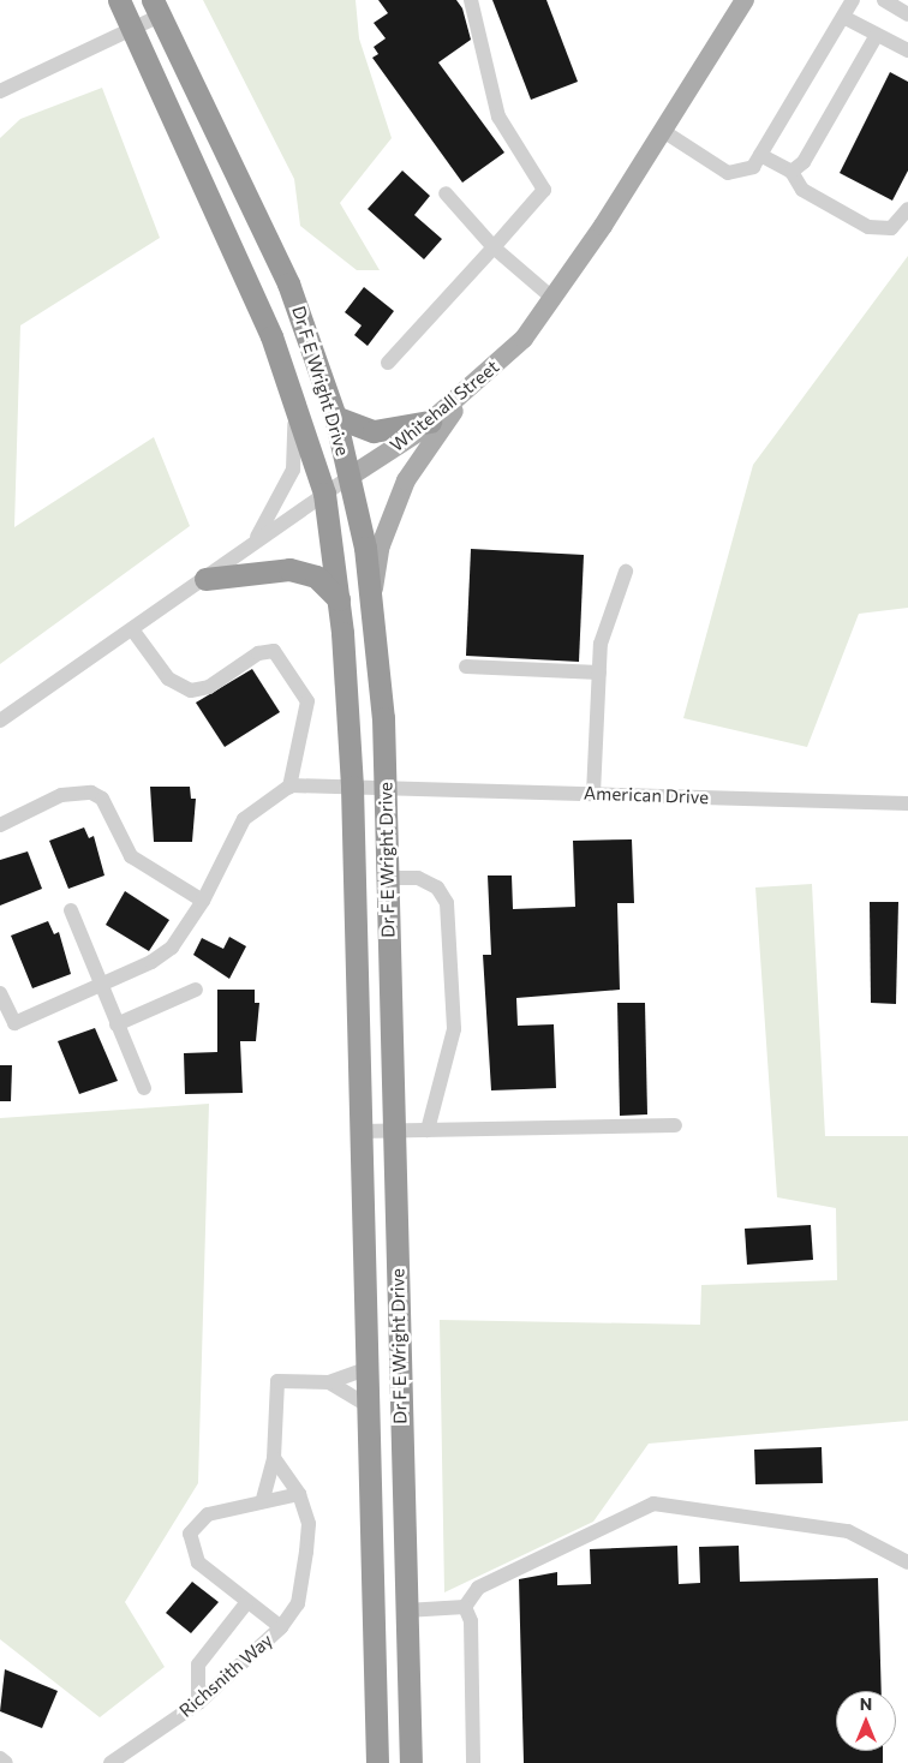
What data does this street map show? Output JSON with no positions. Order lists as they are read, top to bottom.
{
  "streets": {
    "highway": ["Dr F E Wright Drive"],
    "main road": ["Whitehall Street"],
    "street": ["American Drive", "Richsnith Way"]
  },
  "crossings": [
    ["Dr F E Wright Drive", "Whitehall Street"],
    ["Dr F E Wright Drive", "American Drive"]
  ],
  "north": "top"
}
